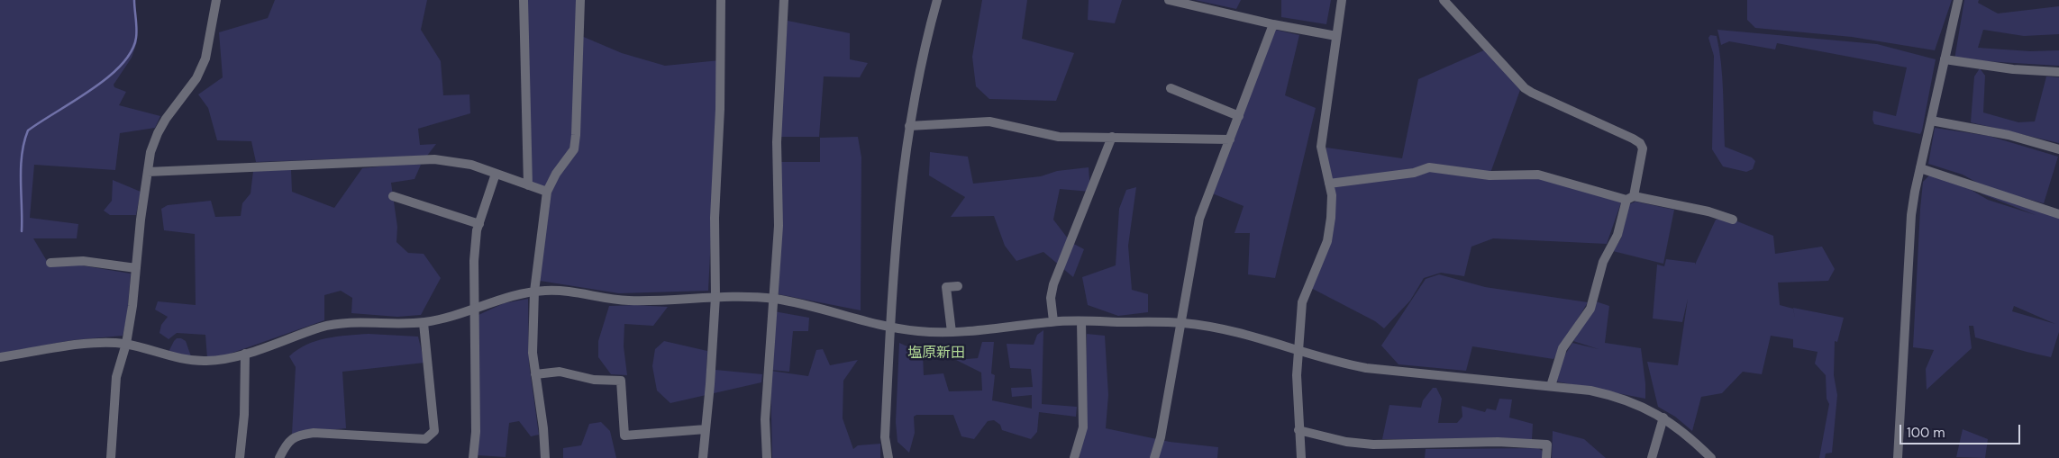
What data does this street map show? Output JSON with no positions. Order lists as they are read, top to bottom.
{
  "districts": ["塩原新田"],
  "scale_bar": "100 m"
}
